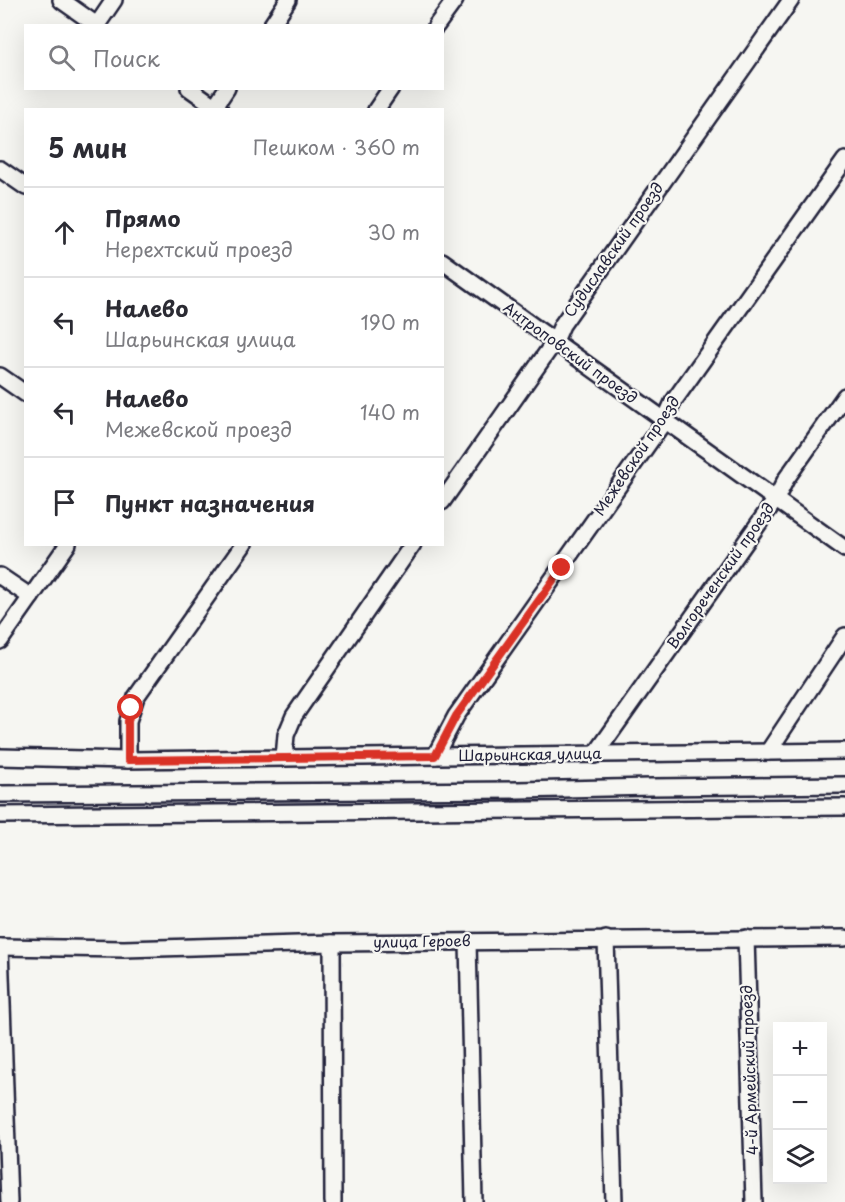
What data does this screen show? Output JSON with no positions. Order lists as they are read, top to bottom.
{
  "streets": {
    "street": [
      "Судиславский проезд",
      "Антроповский проезд",
      "Межевской проезд",
      "Волгореченский проезд",
      "Шарьинская улица",
      "улица Героев",
      "4-й Армейский проезд"
    ]
  },
  "crossings": [
    ["Судиславский проезд", "Антроповский проезд"],
    ["Антроповский проезд", "Межевской проезд"],
    ["Антроповский проезд", "Волгореченский проезд"],
    ["Межевской проезд", "Шарьинская улица"],
    ["Волгореченский проезд", "Шарьинская улица"],
    ["улица Героев", "4-й Армейский проезд"]
  ],
  "page": {
    "search": "Поиск",
    "heading": ["5 мин", "Пешком · 360 m"],
    "list": [
      ["Прямо", "Нерехтский проезд", "30 m"],
      ["Налево", "Шарьинская улица", "190 m"],
      ["Налево", "Межевской проезд", "140 m"],
      "Пункт назначения"
    ],
    "map_buttons": ["+", "−"]
  }
}
